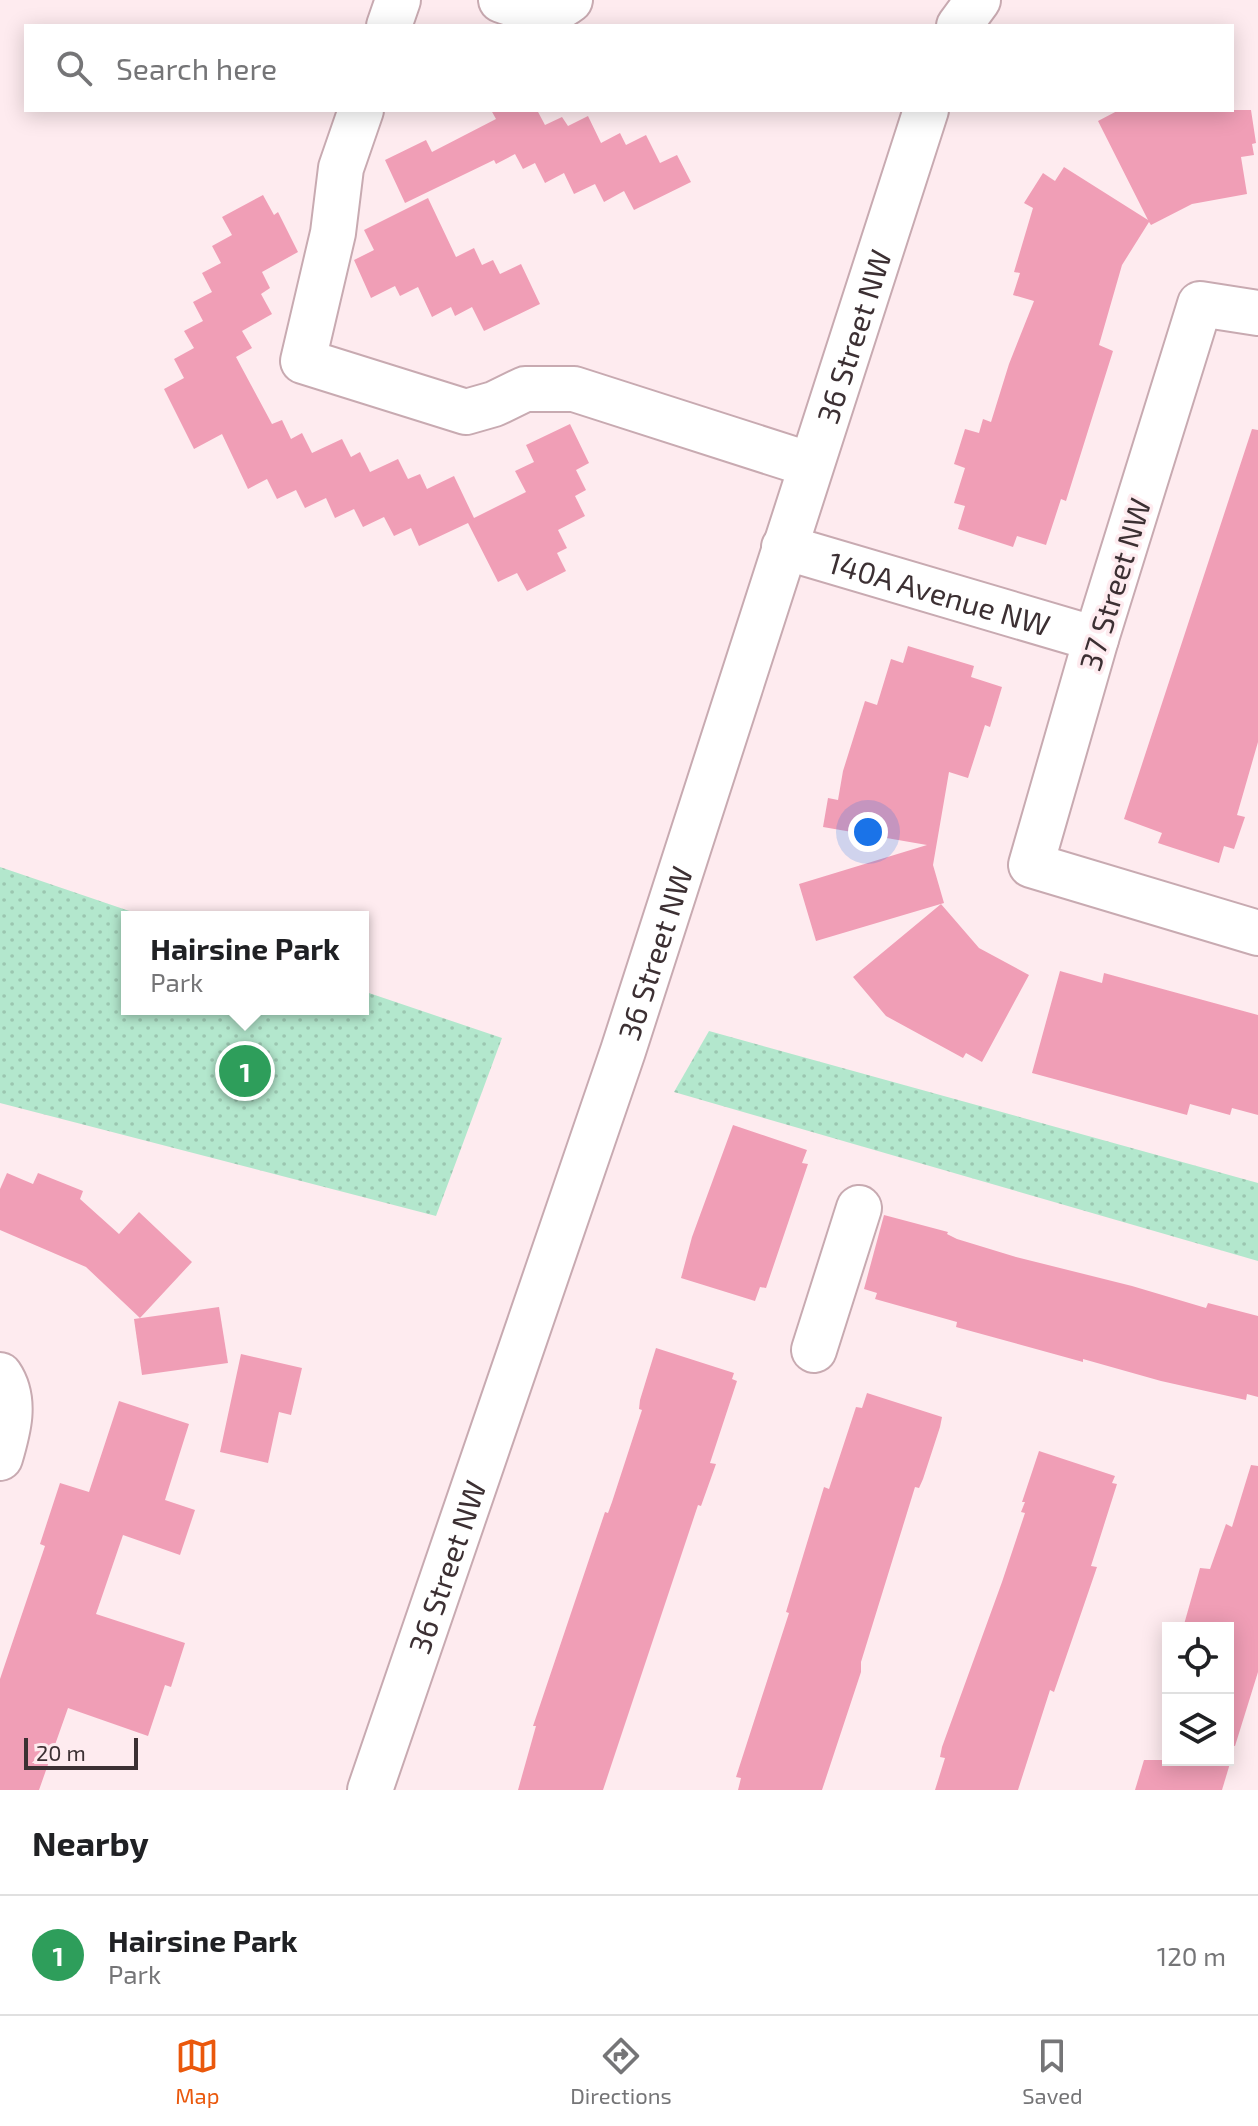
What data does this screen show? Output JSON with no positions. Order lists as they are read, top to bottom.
{
  "streets": {
    "street": ["36 Street NW", "37 Street NW", "140A Avenue NW"]
  },
  "crossings": [
    ["36 Street NW", "140A Avenue NW"],
    ["37 Street NW", "140A Avenue NW"]
  ],
  "scale_bar": "20 m",
  "page": {
    "search": "Search here",
    "popup": ["Hairsine Park", "Park"],
    "pins": "1",
    "scale": "20 m",
    "heading": "Nearby",
    "list": [
      {
        "mark": "1",
        "name": "Hairsine Park",
        "note": "Park",
        "value": "120 m"
      }
    ],
    "nav": ["Map", "Directions", "Saved"]
  }
}
